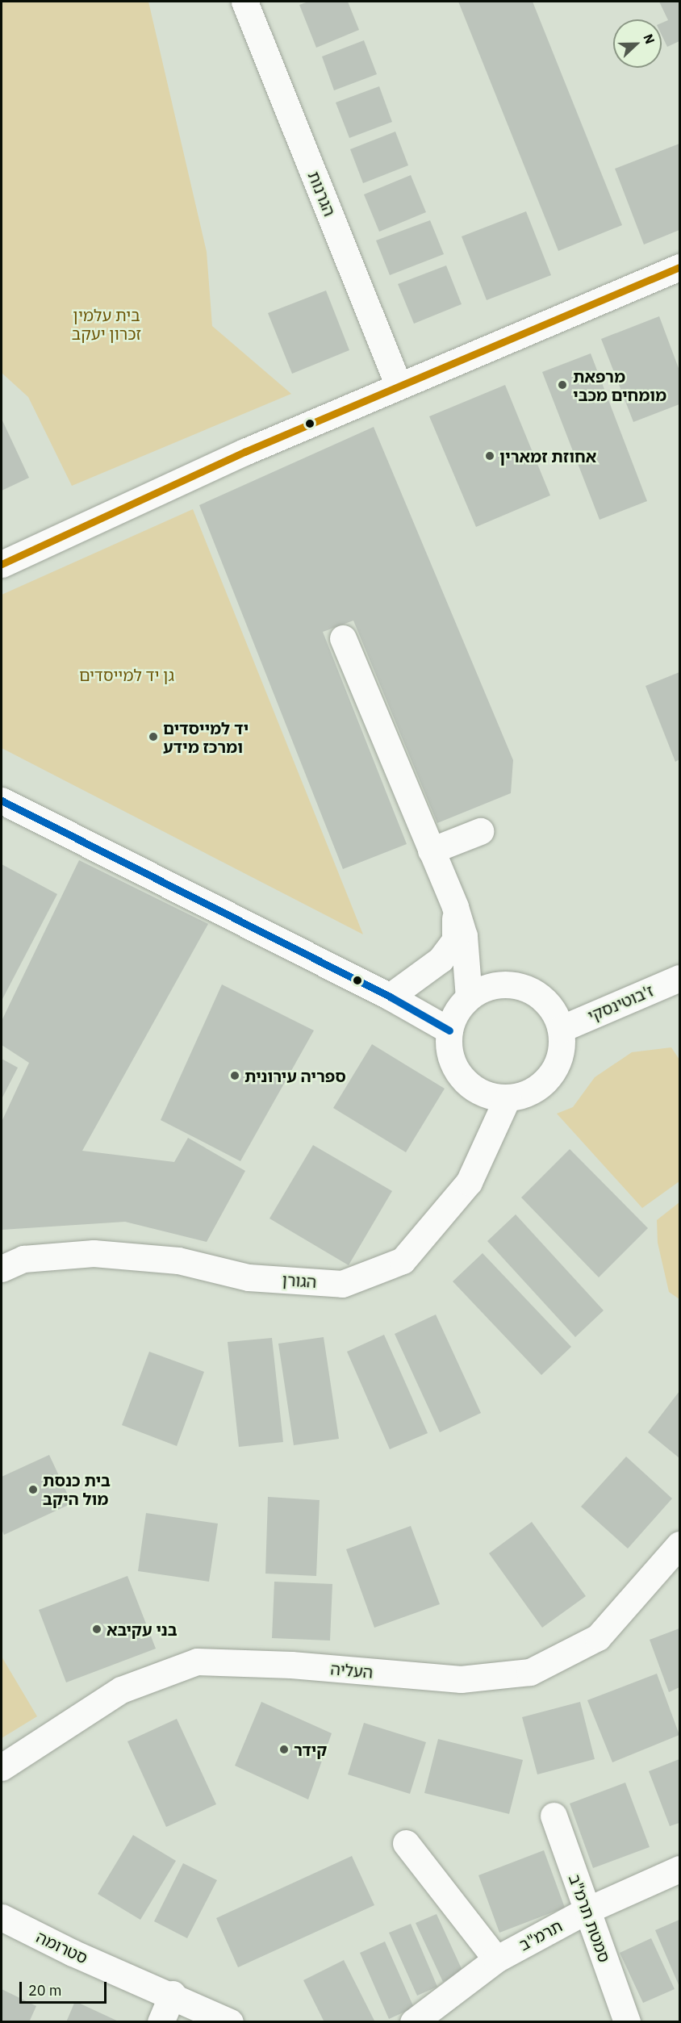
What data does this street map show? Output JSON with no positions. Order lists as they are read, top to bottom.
{
  "streets": {
    "street": [
      "הגרנות",
      "ז'בוטינסקי",
      "הגורן",
      "העליה",
      "סמטת תרמ\"ב",
      "תרמ\"ב",
      "סטרומה"
    ]
  },
  "crossings": [
    ["ז'בוטינסקי", "הגורן"],
    ["סמטת תרמ\"ב", "תרמ\"ב"]
  ],
  "parks": ["בית עלמין זכרון יעקב", "גן יד למייסדים"],
  "places": [
    "מרפאת מומחים מכבי",
    "אחוזת זמארין",
    "יד למייסדים ומרכז מידע",
    "ספריה עירונית",
    "בית כנסת מול היקב",
    "בני עקיבא",
    "קידר"
  ],
  "scale_bar": "20 m",
  "north": "right"
}
